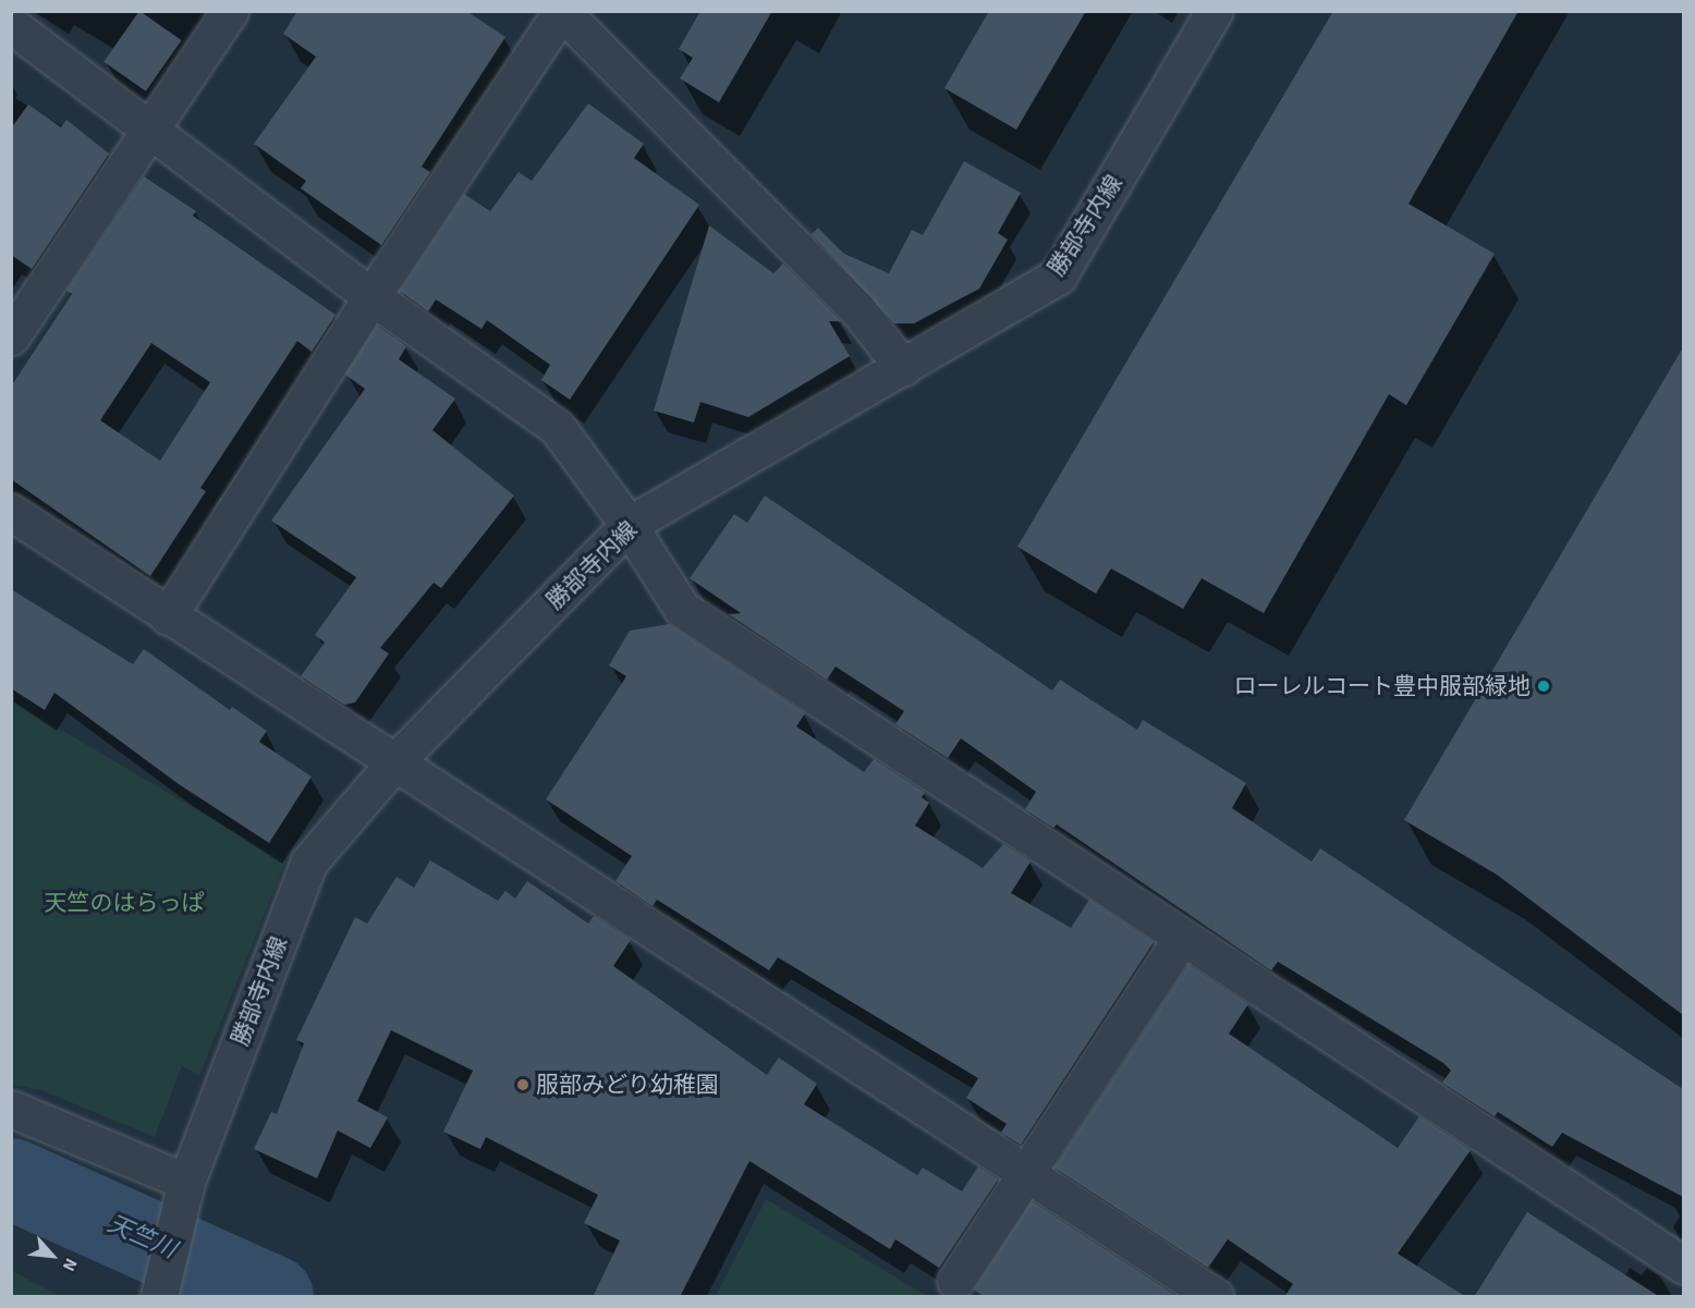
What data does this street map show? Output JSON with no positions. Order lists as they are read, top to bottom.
{
  "streets": {
    "street": ["勝部寺内線"]
  },
  "water": ["天竺川"],
  "parks": ["天竺のはらっぱ"],
  "places": ["ローレルコート豊中服部緑地", "服部みどり幼稚園"],
  "north": "bottom right"
}
